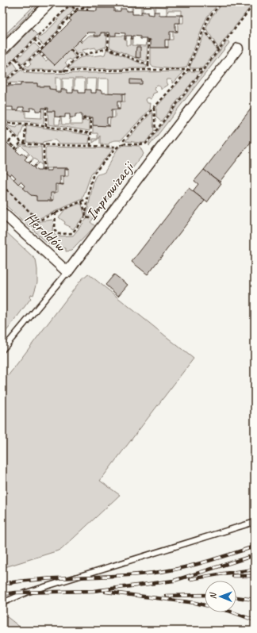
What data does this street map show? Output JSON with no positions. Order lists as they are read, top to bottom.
{
  "streets": {
    "street": ["Improwizacji", "Heroldów"]
  },
  "crossings": [
    ["Improwizacji", "Heroldów"]
  ],
  "north": "left"
}
